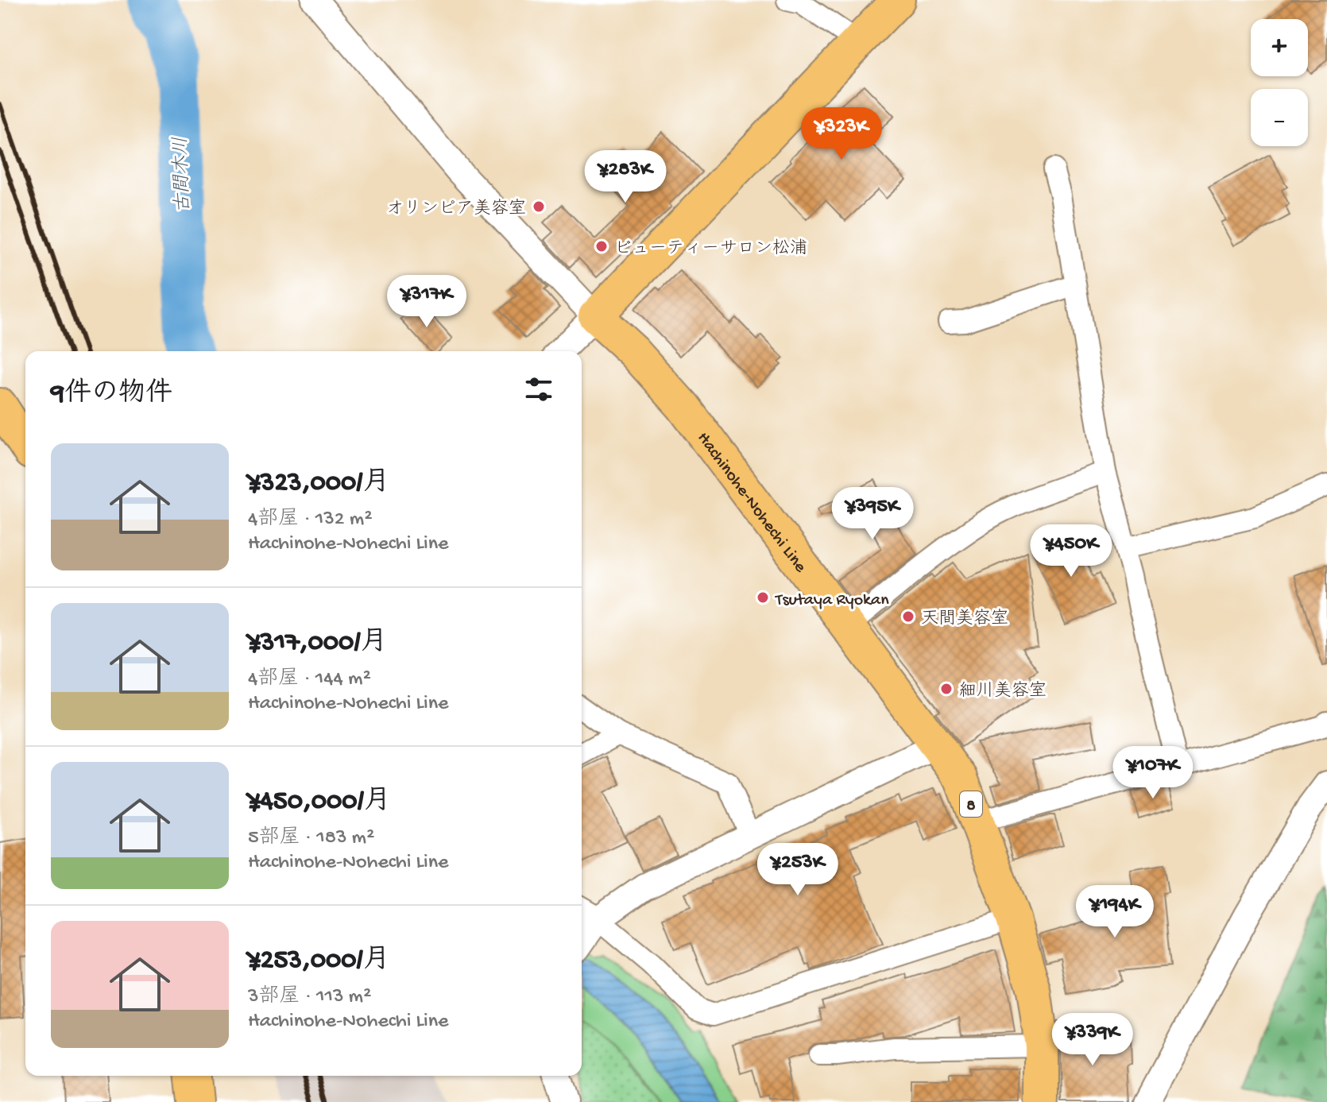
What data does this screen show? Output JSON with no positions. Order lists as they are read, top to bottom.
{
  "streets": {
    "main road": ["Hachinohe-Nohechi Line", "8"]
  },
  "water": ["古間木川"],
  "places": [
    "オリンピア美容室",
    "ビューティーサロン松浦",
    "Tsutaya Ryokan",
    "天間美容室",
    "細川美容室"
  ],
  "page": {
    "map_buttons": ["+", "−"],
    "price": [
      "¥323K",
      "¥283K",
      "¥317K",
      "¥395K",
      "¥450K",
      "¥107K",
      "¥253K",
      "¥194K",
      "¥339K"
    ],
    "heading": "9件の物件",
    "list": [
      {
        "name": "¥323,000/月",
        "note": "4部屋 · 132 m² · Hachinohe-Nohechi Line"
      },
      {
        "name": "¥317,000/月",
        "note": "4部屋 · 144 m² · Hachinohe-Nohechi Line"
      },
      {
        "name": "¥450,000/月",
        "note": "5部屋 · 183 m² · Hachinohe-Nohechi Line"
      },
      {
        "name": "¥253,000/月",
        "note": "3部屋 · 113 m² · Hachinohe-Nohechi Line"
      }
    ]
  }
}
